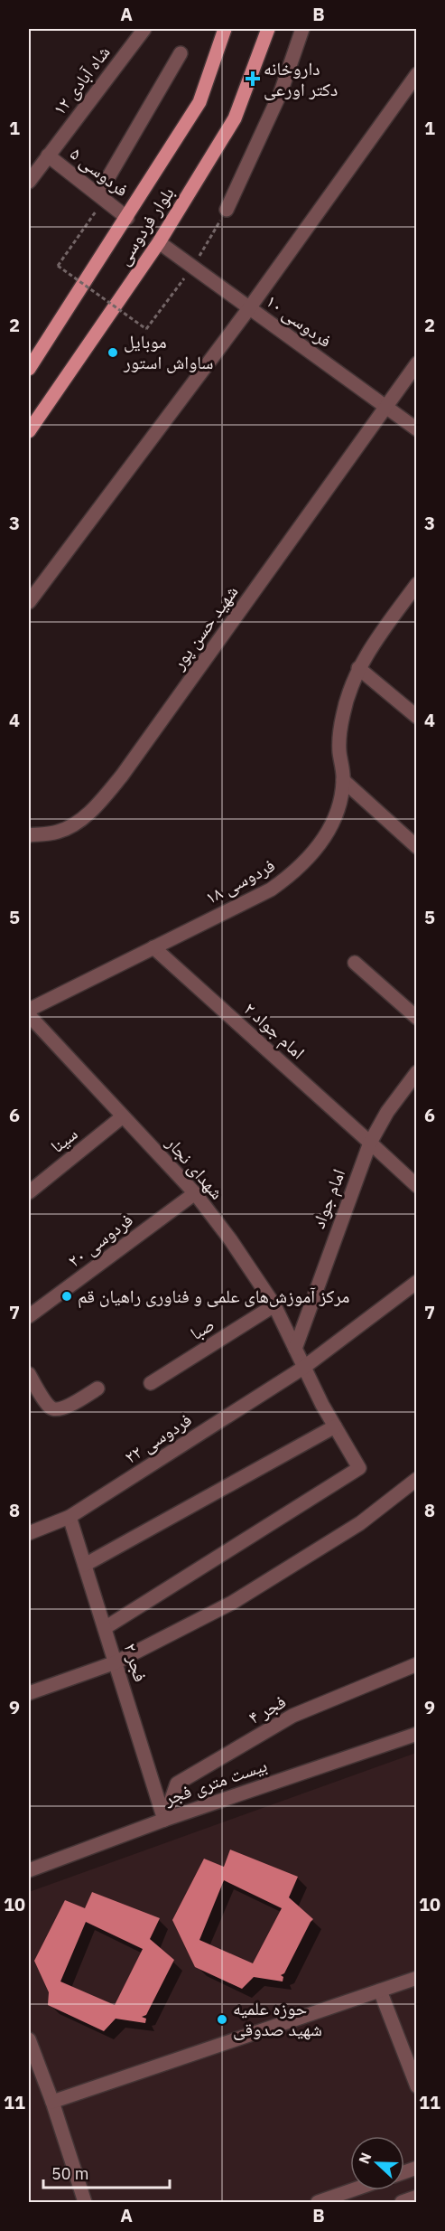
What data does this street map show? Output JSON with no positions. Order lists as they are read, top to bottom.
{
  "streets": {
    "main road": ["بلوار فردوسی"],
    "street": [
      "شاه آبادی ۱۲",
      "فردوسی ۵",
      "فردوسی ۱۰",
      "شهید حسن پور",
      "فردوسی ۱۸",
      "امام جواد ۲",
      "سینا",
      "شهدای نجار",
      "امام جواد",
      "فردوسی ۲۰",
      "صبا",
      "فردوسی ۲۲",
      "فجر ۲",
      "فجر ۴",
      "بیست متری فجر"
    ]
  },
  "crossings": [
    ["شاه آبادی ۱۲", "فردوسی ۵"],
    ["فردوسی ۵", "بلوار فردوسی"],
    ["بلوار فردوسی", "فردوسی ۱۰"],
    ["فردوسی ۱۰", "شهید حسن پور"],
    ["فردوسی ۱۸", "امام جواد ۲"],
    ["امام جواد ۲", "امام جواد"],
    ["سینا", "شهدای نجار"],
    ["شهدای نجار", "امام جواد"],
    ["شهدای نجار", "فردوسی ۲۰"],
    ["شهدای نجار", "صبا"],
    ["شهدای نجار", "فردوسی ۲۲"],
    ["شهدای نجار", "فجر ۲"],
    ["فردوسی ۲۲", "فجر ۲"],
    ["فجر ۲", "فجر ۴"],
    ["فجر ۲", "بیست متری فجر"],
    ["فجر ۴", "بیست متری فجر"]
  ],
  "places": {
    "health": ["داروخانه دکتر اورعی"],
    "other": ["موبایل ساواش استور", "مرکز آموزش‌های علمی و فناوری راهیان قم", "حوزه علمیه شهید صدوقی"]
  },
  "scale_bar": "50 m",
  "north": "left",
  "grid": {
    "columns": ["A", "B"],
    "rows": [
      "1",
      "2",
      "3",
      "4",
      "5",
      "6",
      "7",
      "8",
      "9",
      "10",
      "11"
    ]
  }
}
